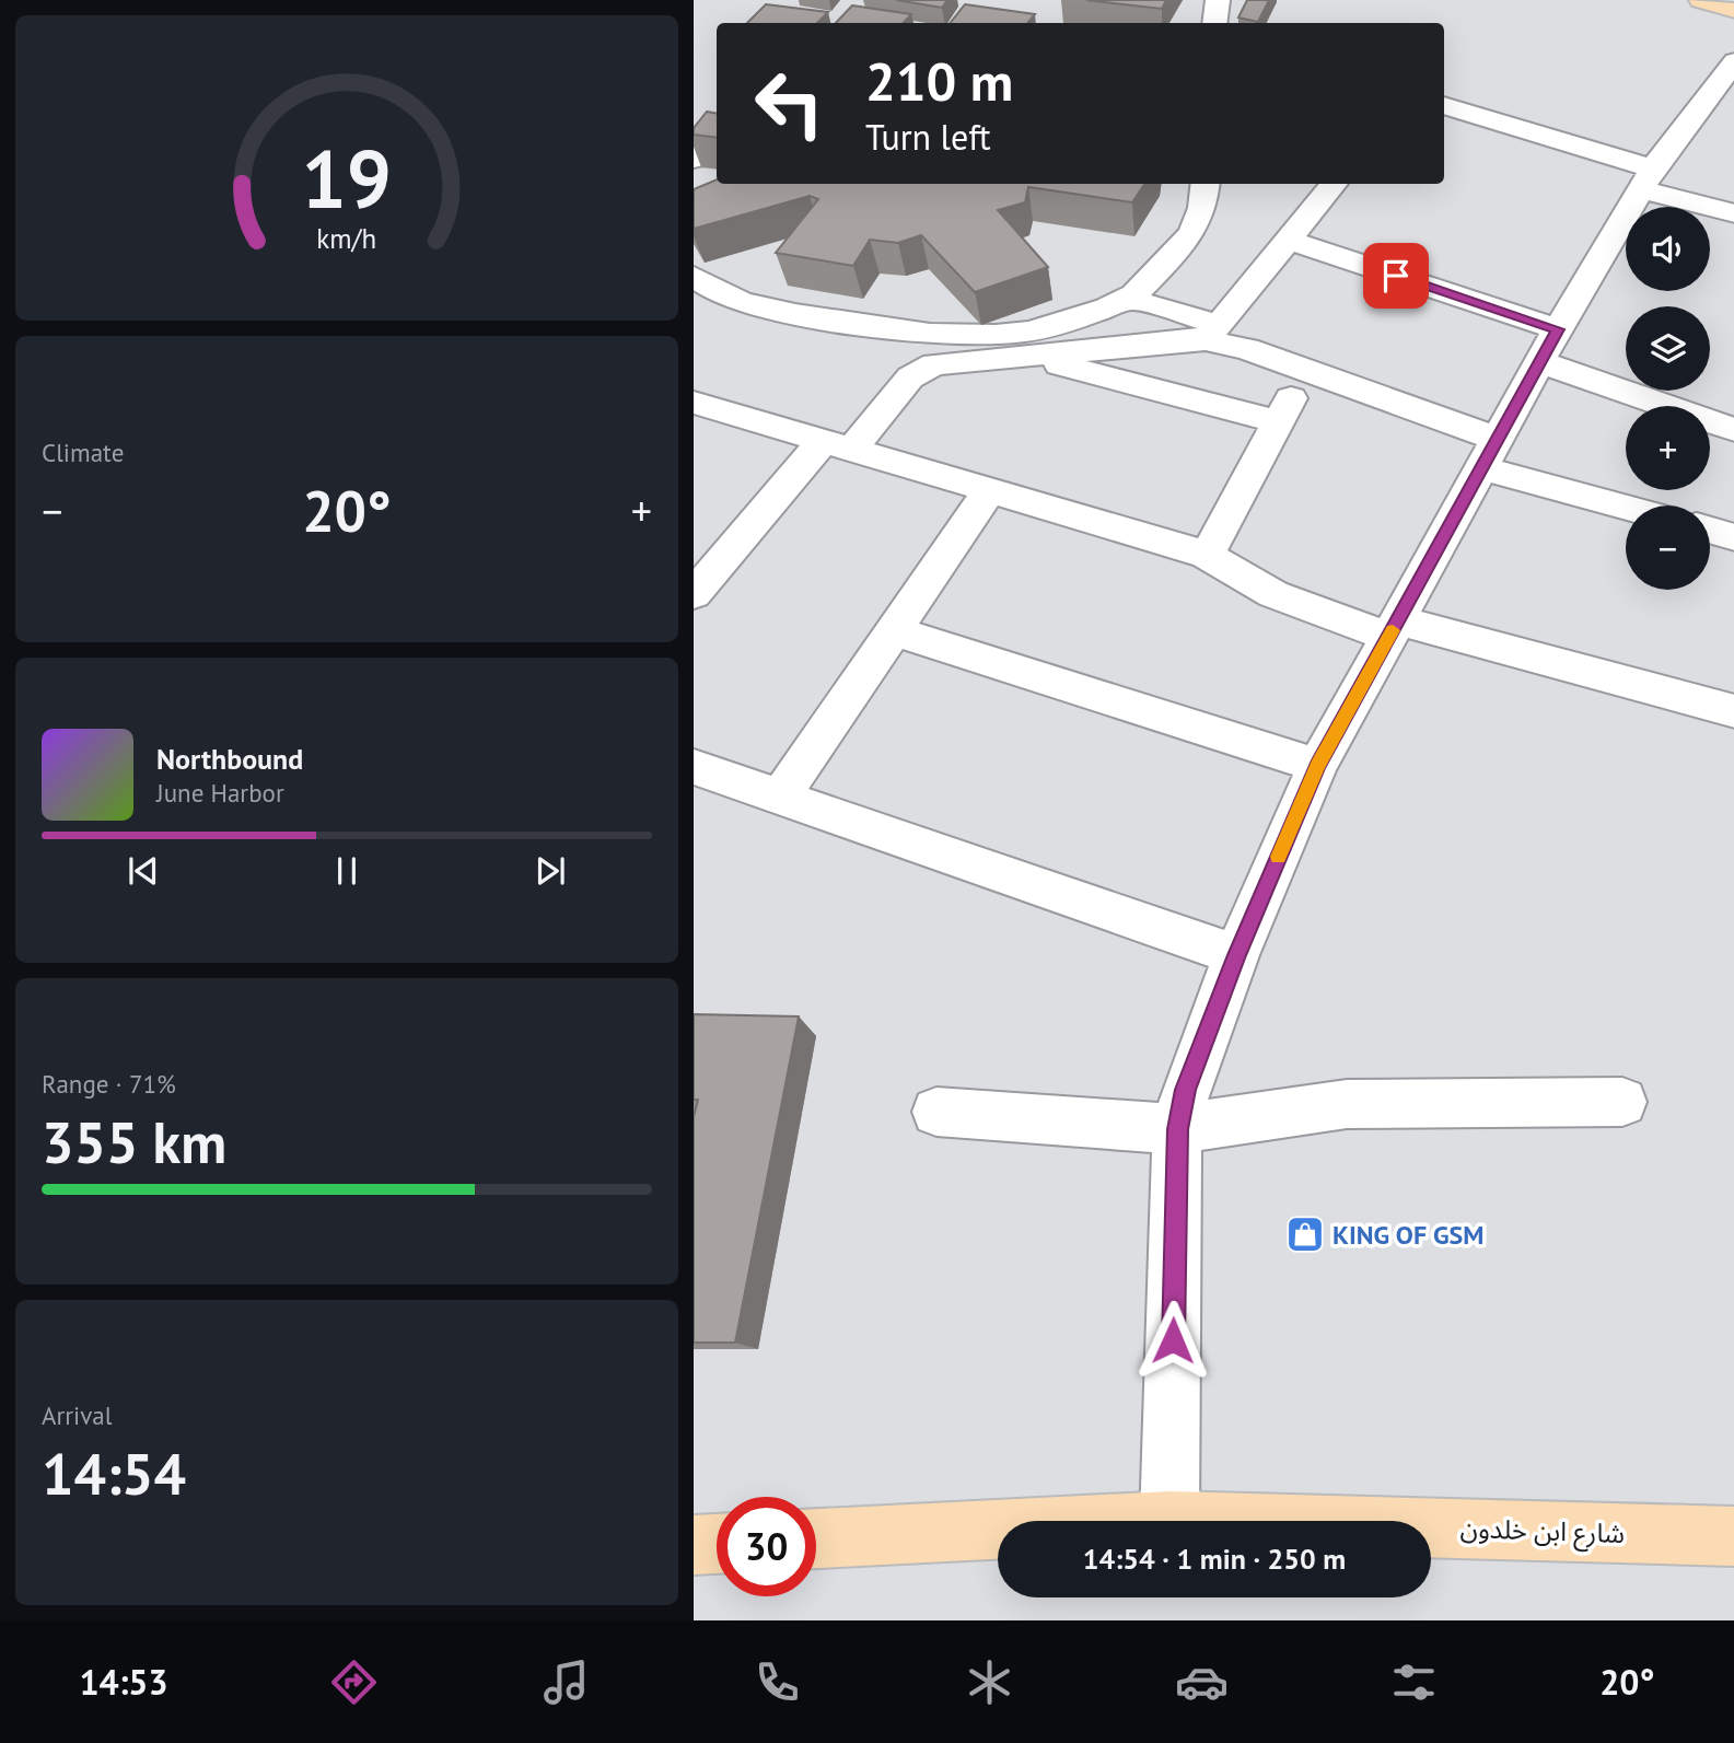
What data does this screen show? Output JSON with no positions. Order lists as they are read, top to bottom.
{
  "streets": {
    "main road": ["شارع ابن خلدون"]
  },
  "places": {
    "shop": ["KING OF GSM"]
  },
  "page": {
    "turn": ["210 m", "Turn left"],
    "map_buttons": ["+", "−"],
    "tile": [
      "Climate",
      ["Range · 71%", "355 km"],
      ["Arrival", "14:54"]
    ],
    "heat": ["−", "20°", "+"],
    "song": ["Northbound", "June Harbor"],
    "limit": "30",
    "trip": "14:54 · 1 min · 250 m",
    "tabs": ["14:53", "20°"],
    "gauge": ["19", "km/h"]
  }
}
